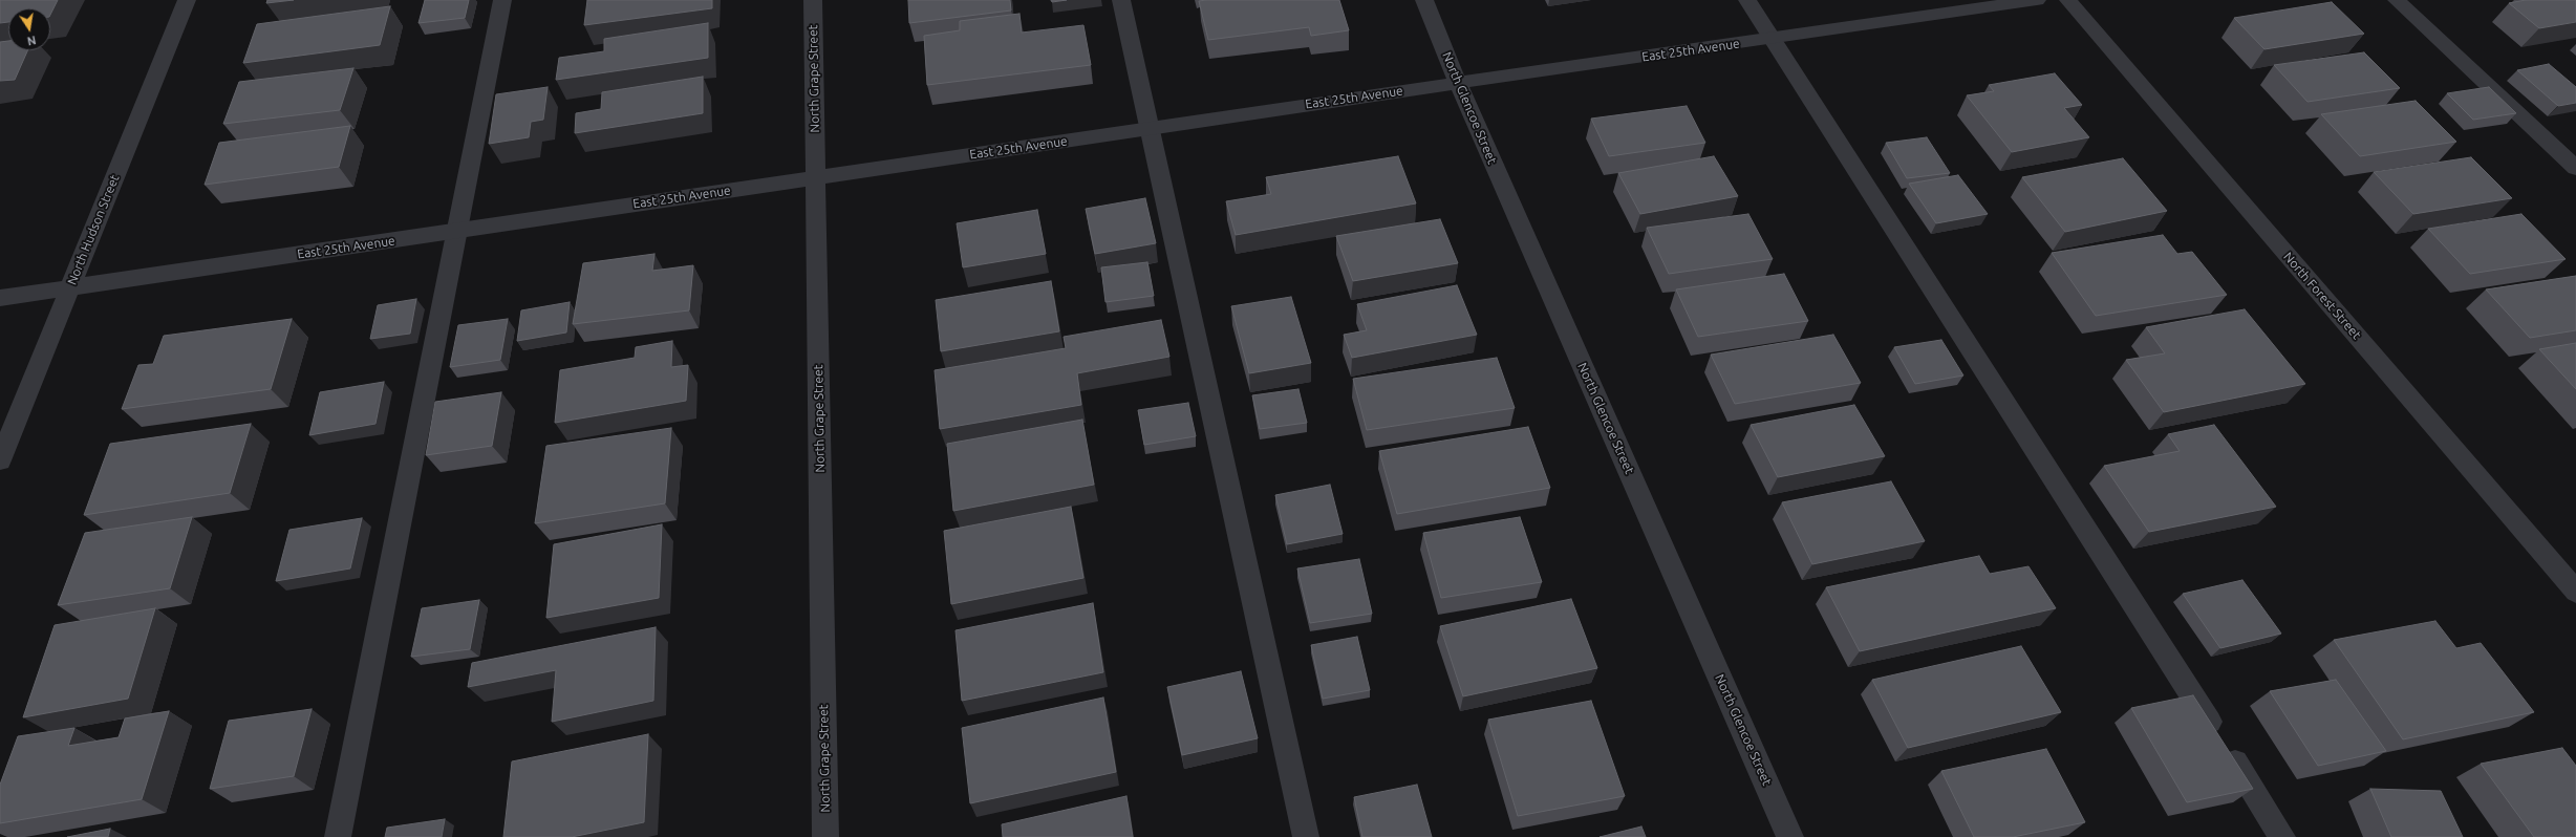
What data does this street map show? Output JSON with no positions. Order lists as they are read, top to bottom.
{
  "streets": {
    "street": [
      "East 25th Avenue",
      "North Grape Street",
      "North Glencoe Street",
      "North Hudson Street",
      "North Forest Street"
    ]
  },
  "crossings": [
    ["East 25th Avenue", "North Grape Street"],
    ["East 25th Avenue", "North Glencoe Street"],
    ["East 25th Avenue", "North Hudson Street"]
  ],
  "north": "bottom"
}
